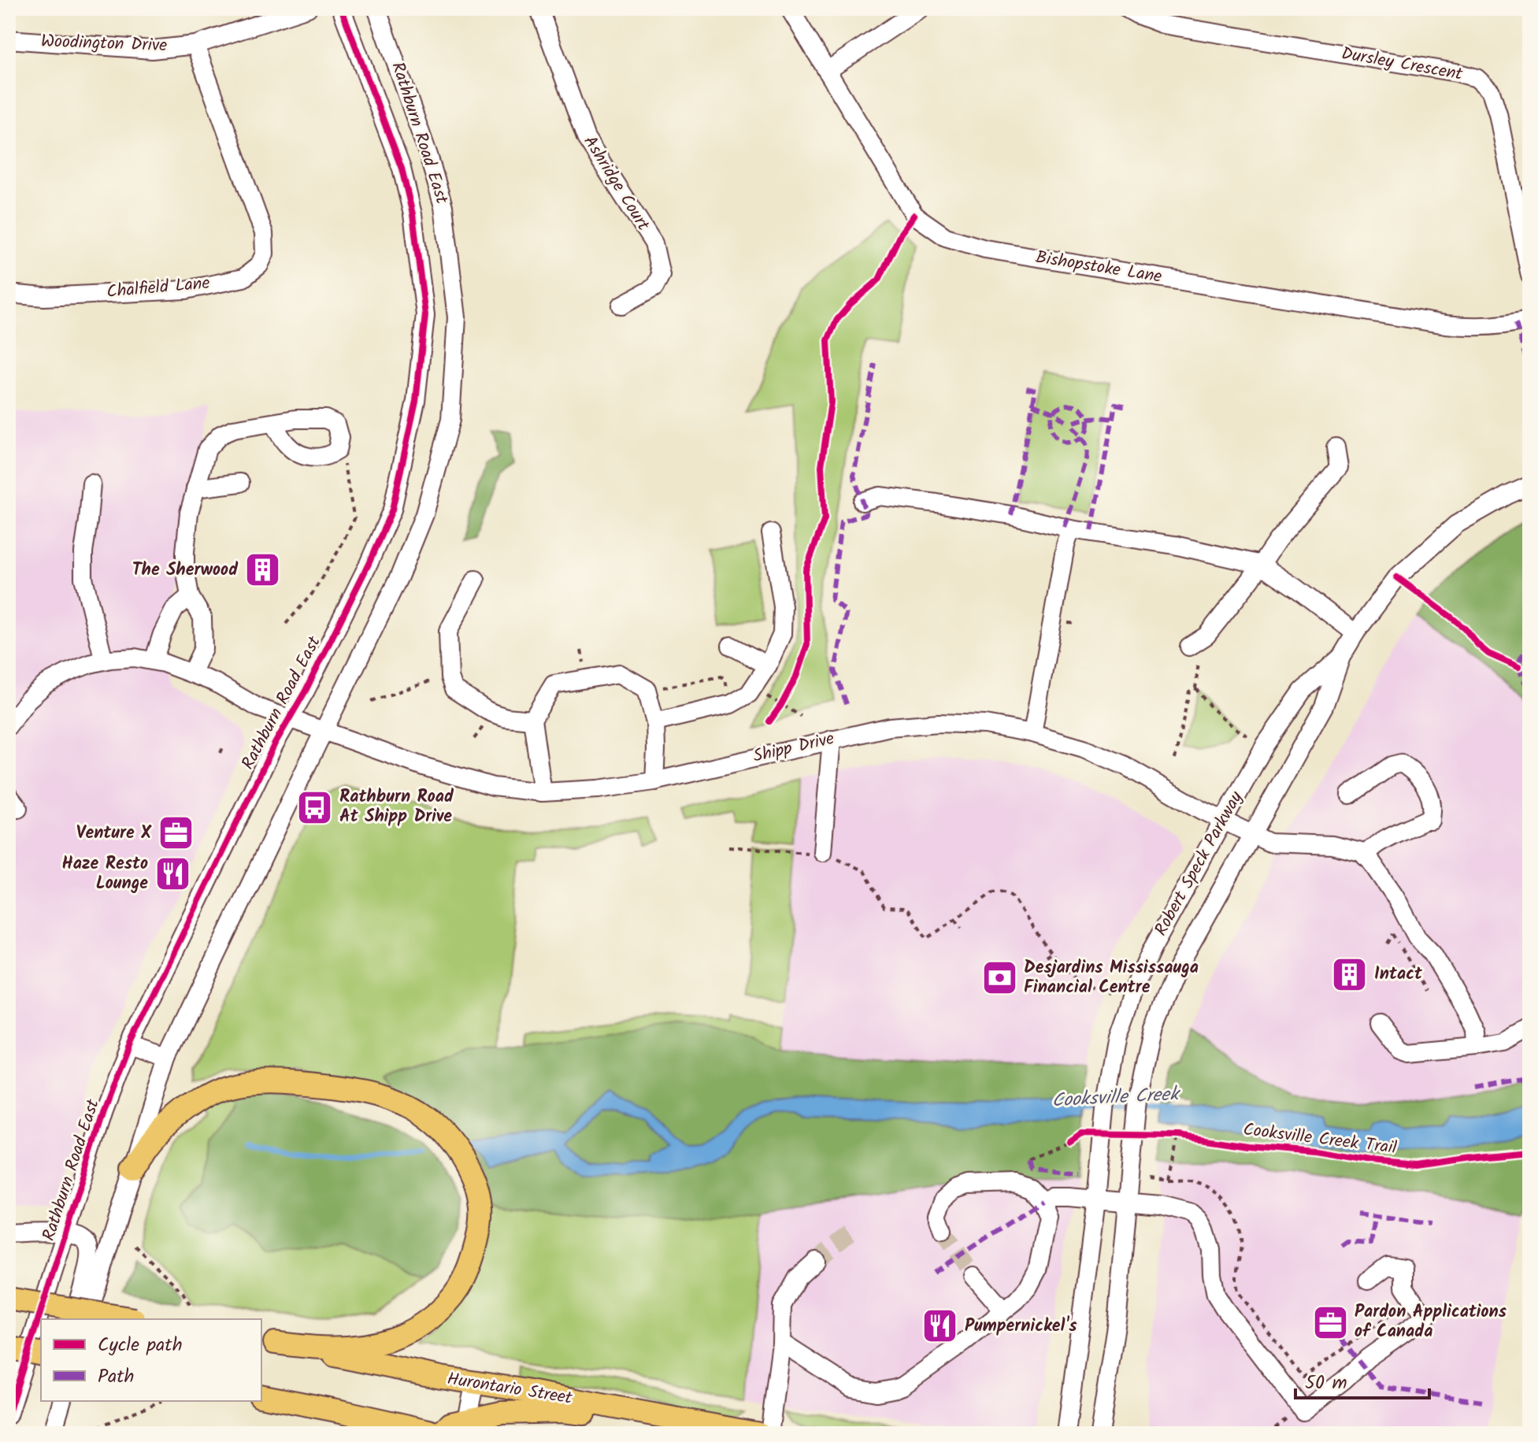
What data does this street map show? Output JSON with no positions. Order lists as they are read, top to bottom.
{
  "streets": {
    "main road": ["Hurontario Street"],
    "street": [
      "Woodington Drive",
      "Dursley Crescent",
      "Rathburn Road East",
      "Ashridge Court",
      "Bishopstoke Lane",
      "Chalfield Lane",
      "Shipp Drive",
      "Robert Speck Parkway"
    ],
    "cycle path": ["Cooksville Creek Trail"]
  },
  "crossings": [
    ["Woodington Drive", "Chalfield Lane"],
    ["Rathburn Road East", "Shipp Drive"],
    ["Shipp Drive", "Robert Speck Parkway"]
  ],
  "water": ["Cooksville Creek"],
  "places": {
    "building": ["The Sherwood", "Intact"],
    "bus stop": ["Rathburn Road At Shipp Drive"],
    "office": ["Venture X", "Pardon Applications of Canada"],
    "restaurant": ["Haze Resto Lounge", "Pumpernickel's"],
    "bank": ["Desjardins Mississauga Financial Centre"]
  },
  "legend": ["Cycle path", "Path"],
  "scale_bar": "50 m"
}
